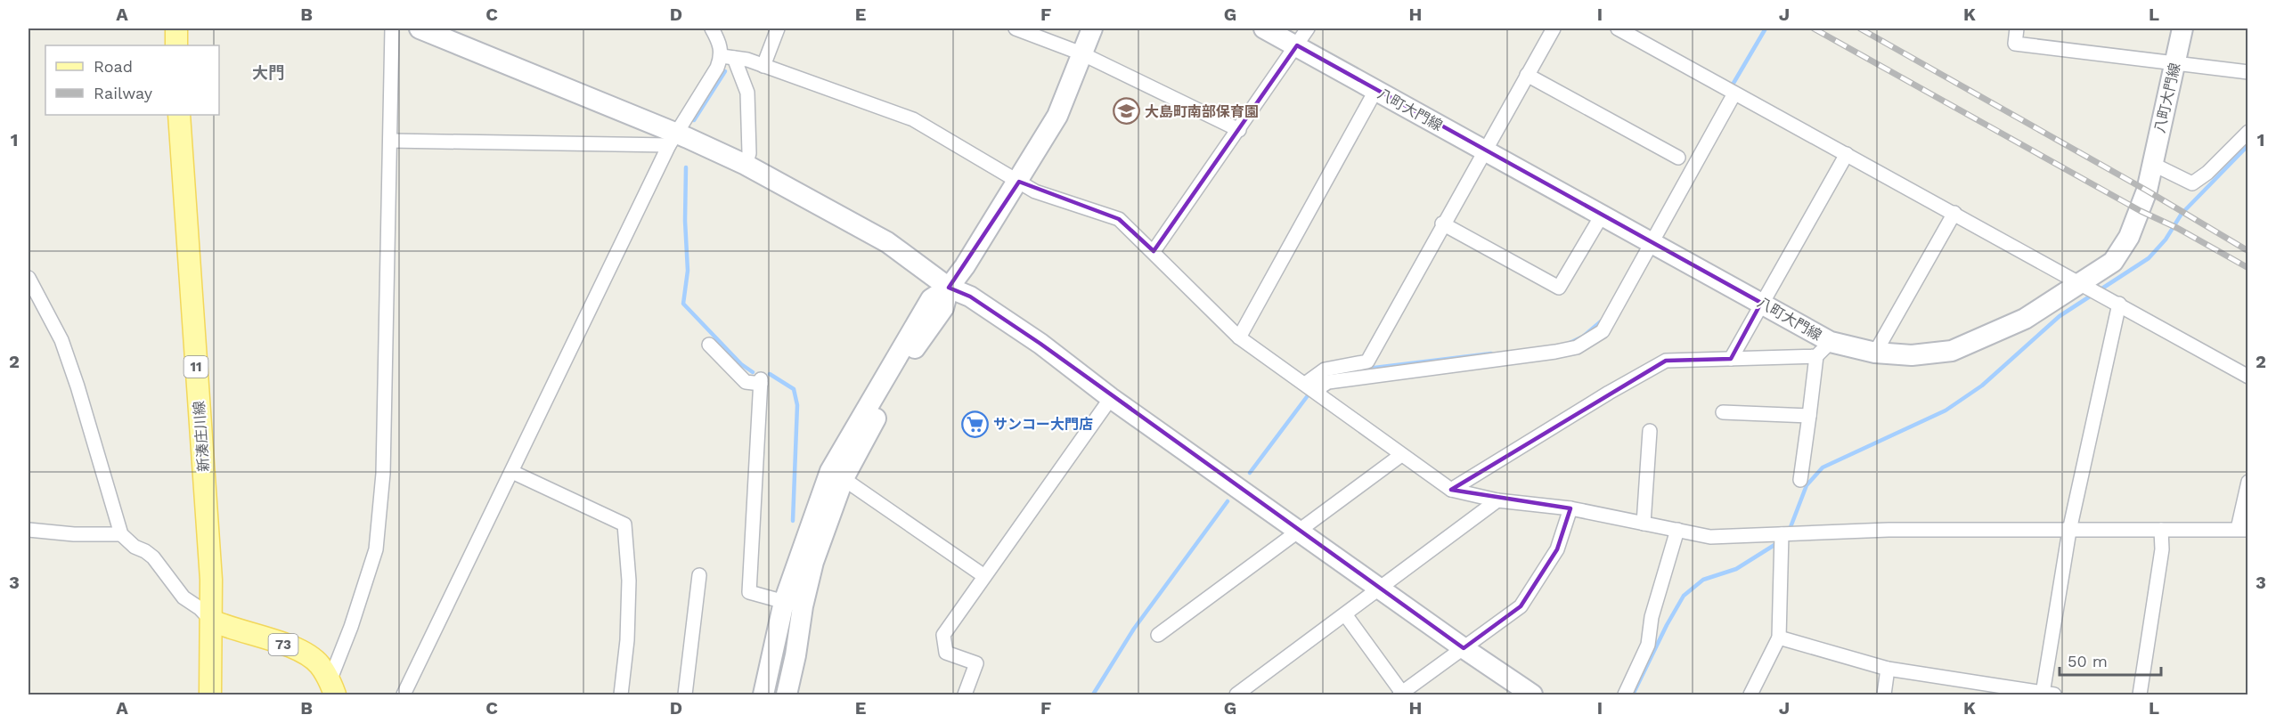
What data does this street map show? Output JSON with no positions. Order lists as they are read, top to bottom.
{
  "streets": {
    "main road": ["11", "新湊庄川線", "73"],
    "street": ["八町大門線"]
  },
  "crossings": [
    ["新湊庄川線", "73"]
  ],
  "districts": ["大門"],
  "places": {
    "school or university": ["大島町南部保育園"],
    "supermarket": ["サンコー大門店"]
  },
  "legend": ["Road", "Railway"],
  "scale_bar": "50 m",
  "grid": {
    "columns": [
      "A",
      "B",
      "C",
      "D",
      "E",
      "F",
      "G",
      "H",
      "I",
      "J",
      "K",
      "L"
    ],
    "rows": ["1", "2", "3"]
  }
}
